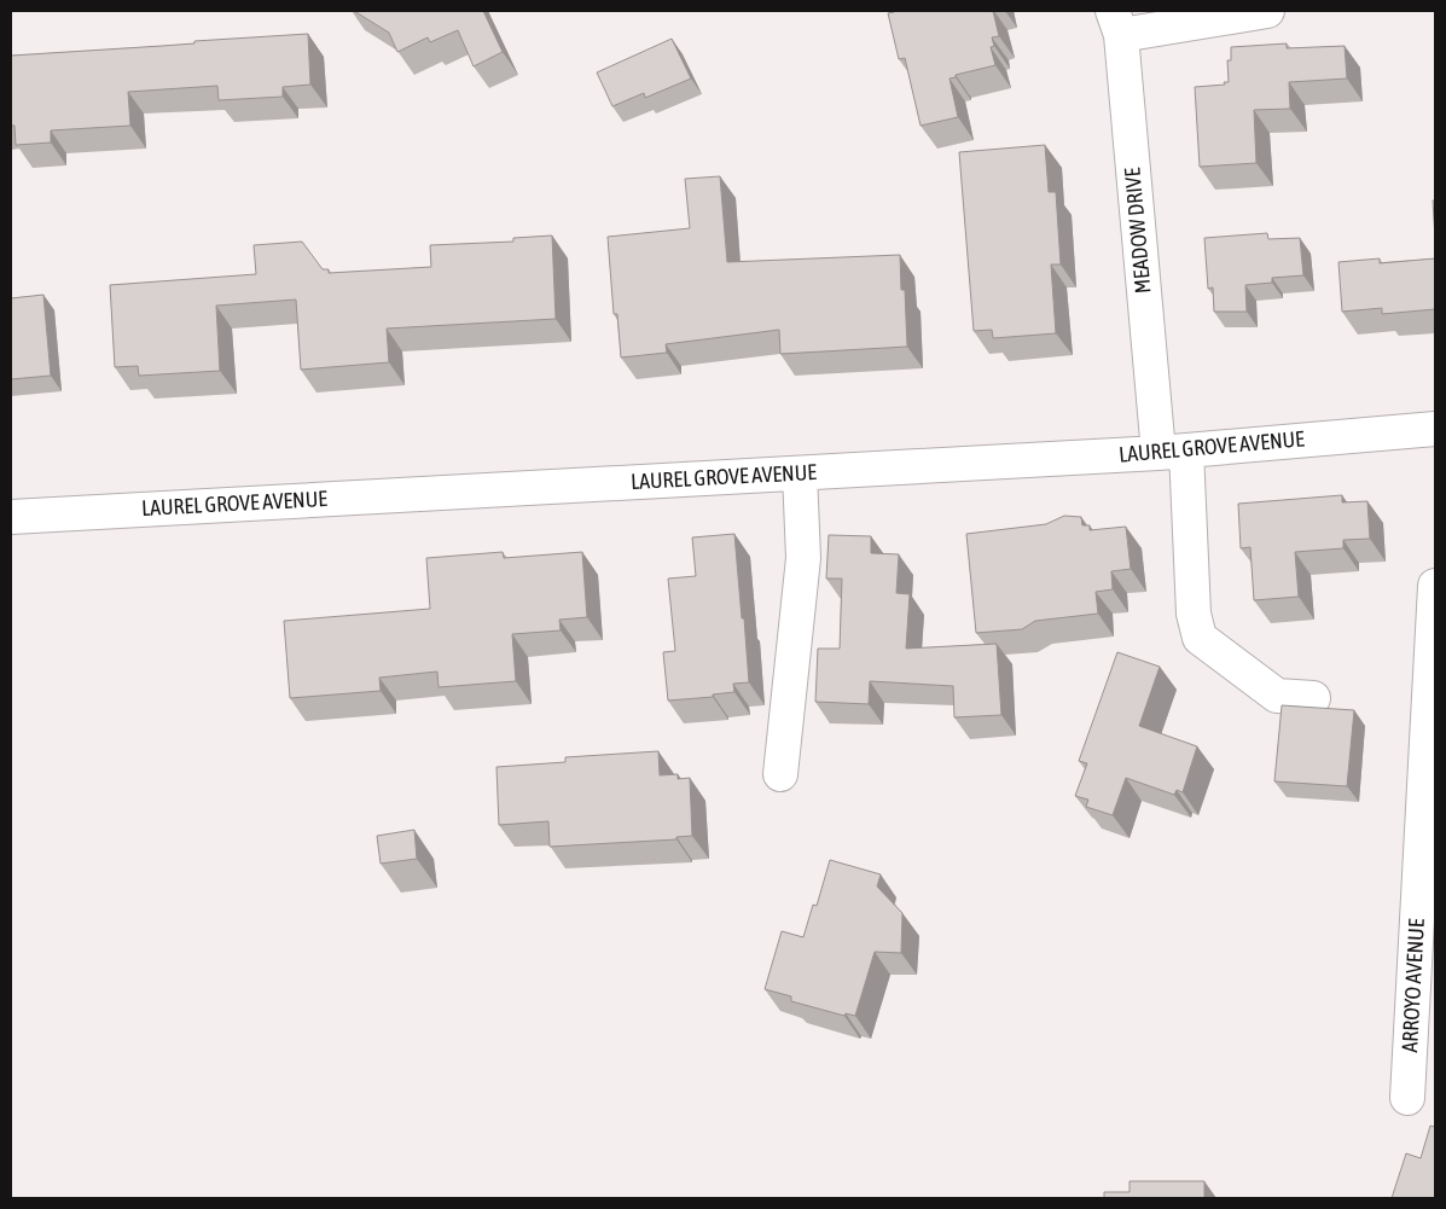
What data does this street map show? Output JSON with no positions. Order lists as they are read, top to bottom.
{
  "streets": {
    "street": ["MEADOW DRIVE", "LAUREL GROVE AVENUE", "ARROYO AVENUE"]
  },
  "crossings": [
    ["MEADOW DRIVE", "LAUREL GROVE AVENUE"]
  ]
}
